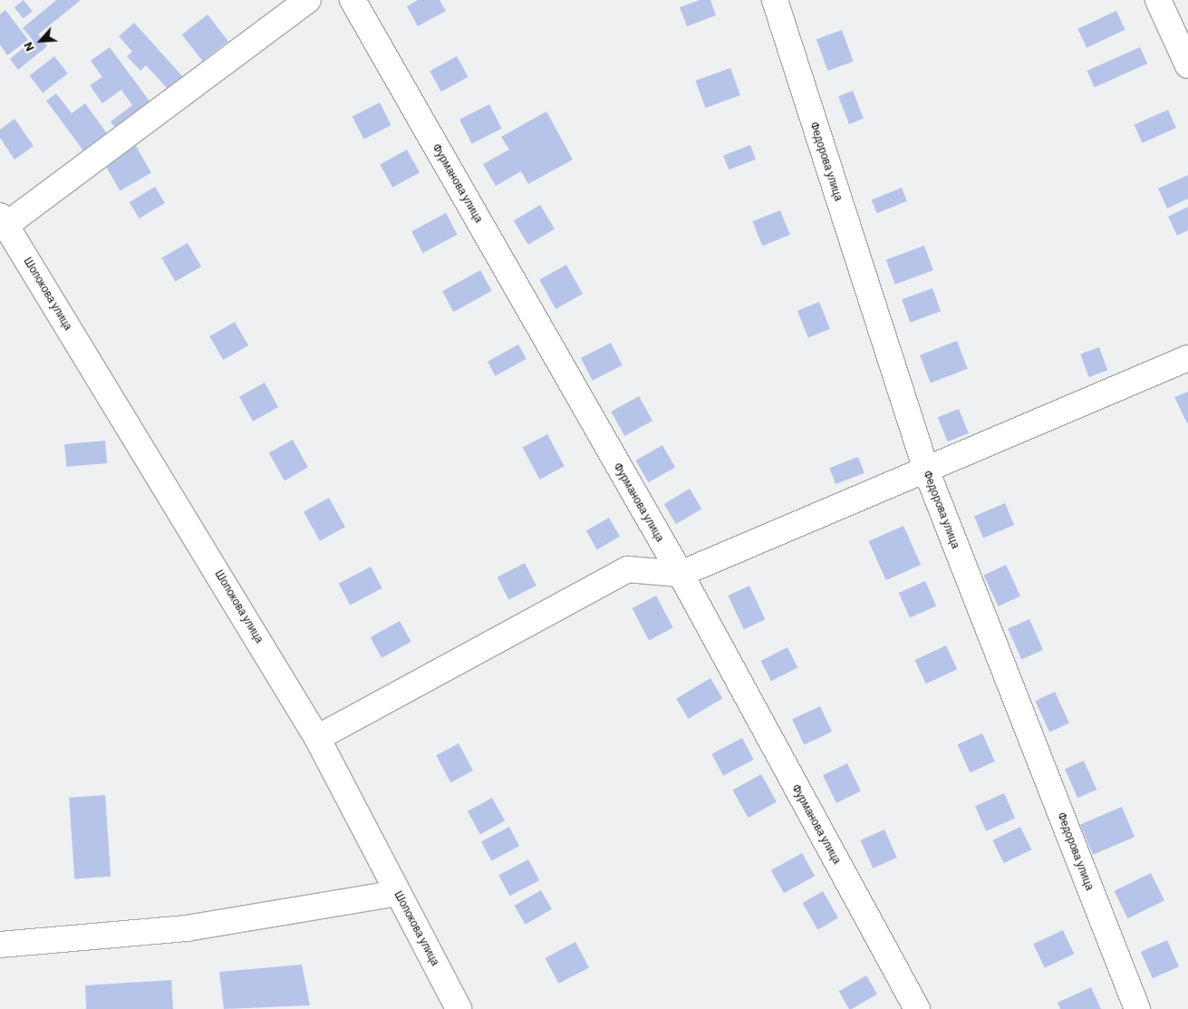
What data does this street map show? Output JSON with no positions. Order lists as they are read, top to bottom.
{
  "streets": {
    "street": ["Федорова улица", "Фурманова улица", "Шопокова улица"]
  },
  "north": "bottom left"
}
